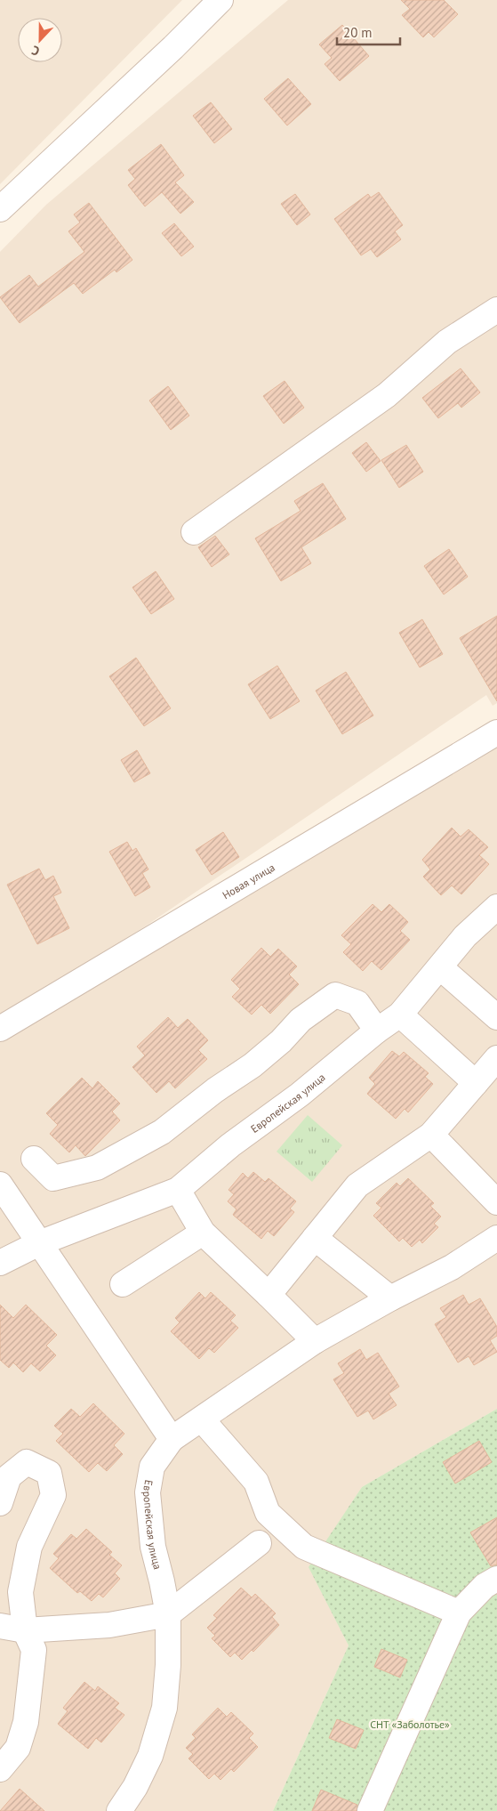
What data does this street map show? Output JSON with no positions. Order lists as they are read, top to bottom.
{
  "streets": {
    "street": ["Новая улица", "Европейская улица"]
  },
  "parks": ["СНТ «Заболотье»"],
  "scale_bar": "20 m",
  "north": "bottom"
}
